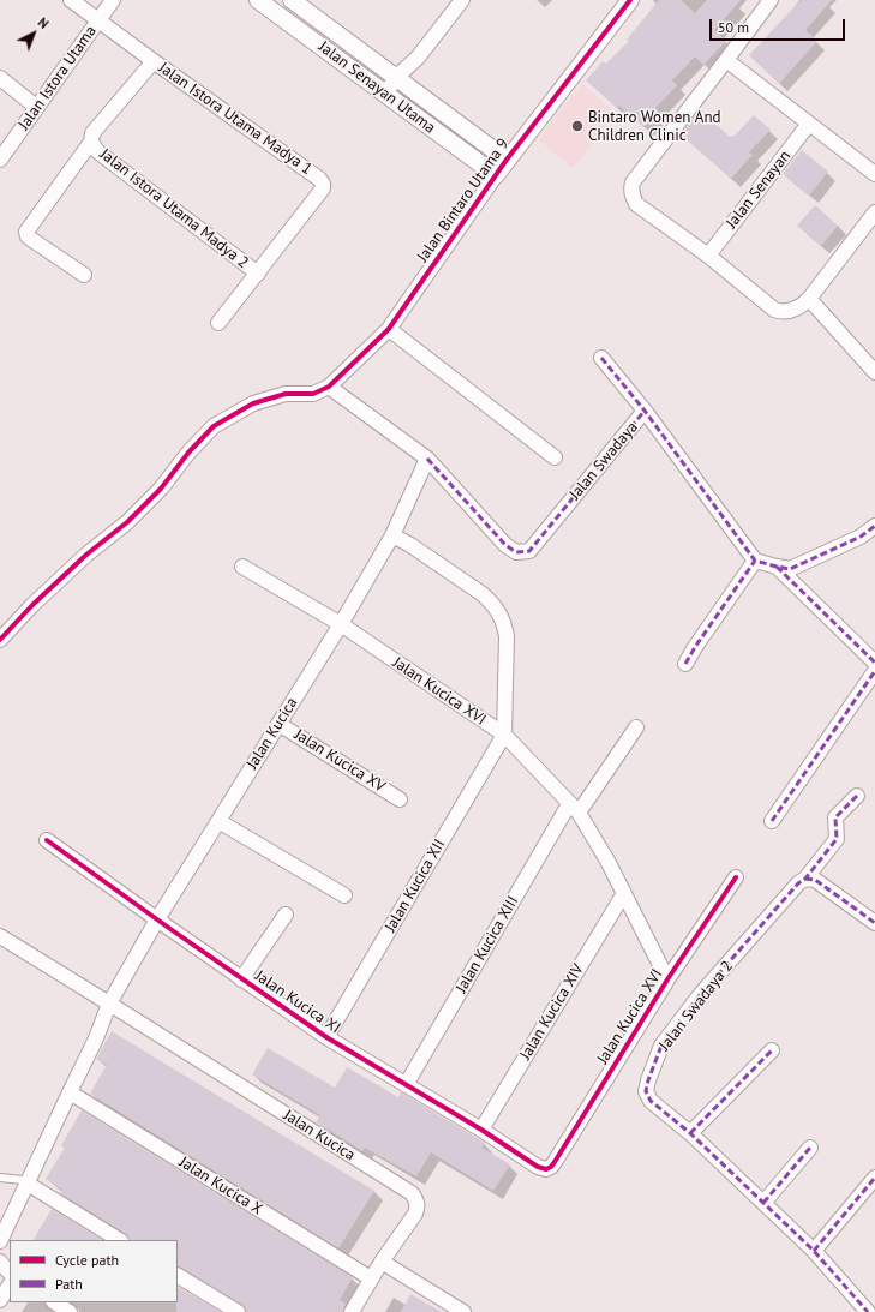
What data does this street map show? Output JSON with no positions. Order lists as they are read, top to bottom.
{
  "streets": {
    "street": [
      "Jalan Istora Utama",
      "Jalan Senayan Utama",
      "Jalan Istora Utama Madya 1",
      "Jalan Senayan",
      "Jalan Bintaro Utama 9",
      "Jalan Istora Utama Madya 2",
      "Jalan Swadaya",
      "Jalan Kucica XVI",
      "Jalan Kucica",
      "Jalan Kucica XV",
      "Jalan Kucica XII",
      "Jalan Kucica XIII",
      "Jalan Kucica XI",
      "Jalan Swadaya 2",
      "Jalan Kucica XIV",
      "Jalan Kucica X"
    ]
  },
  "crossings": [
    ["Jalan Istora Utama", "Jalan Istora Utama Madya 1"],
    ["Jalan Senayan Utama", "Jalan Bintaro Utama 9"],
    ["Jalan Istora Utama Madya 1", "Jalan Istora Utama Madya 2"],
    ["Jalan Bintaro Utama 9", "Jalan Swadaya"],
    ["Jalan Swadaya", "Jalan Kucica"],
    ["Jalan Kucica XVI", "Jalan Kucica"],
    ["Jalan Kucica XVI", "Jalan Kucica XII"],
    ["Jalan Kucica XVI", "Jalan Kucica XIII"],
    ["Jalan Kucica XVI", "Jalan Kucica XI"],
    ["Jalan Kucica XVI", "Jalan Kucica XIV"],
    ["Jalan Kucica", "Jalan Kucica XV"],
    ["Jalan Kucica", "Jalan Kucica XI"],
    ["Jalan Kucica", "Jalan Kucica X"],
    ["Jalan Kucica XII", "Jalan Kucica XI"],
    ["Jalan Kucica XIII", "Jalan Kucica XI"],
    ["Jalan Kucica XI", "Jalan Kucica XIV"]
  ],
  "places": ["Bintaro Women And Children Clinic"],
  "legend": ["Cycle path", "Path"],
  "scale_bar": "50 m",
  "north": "top right"
}
